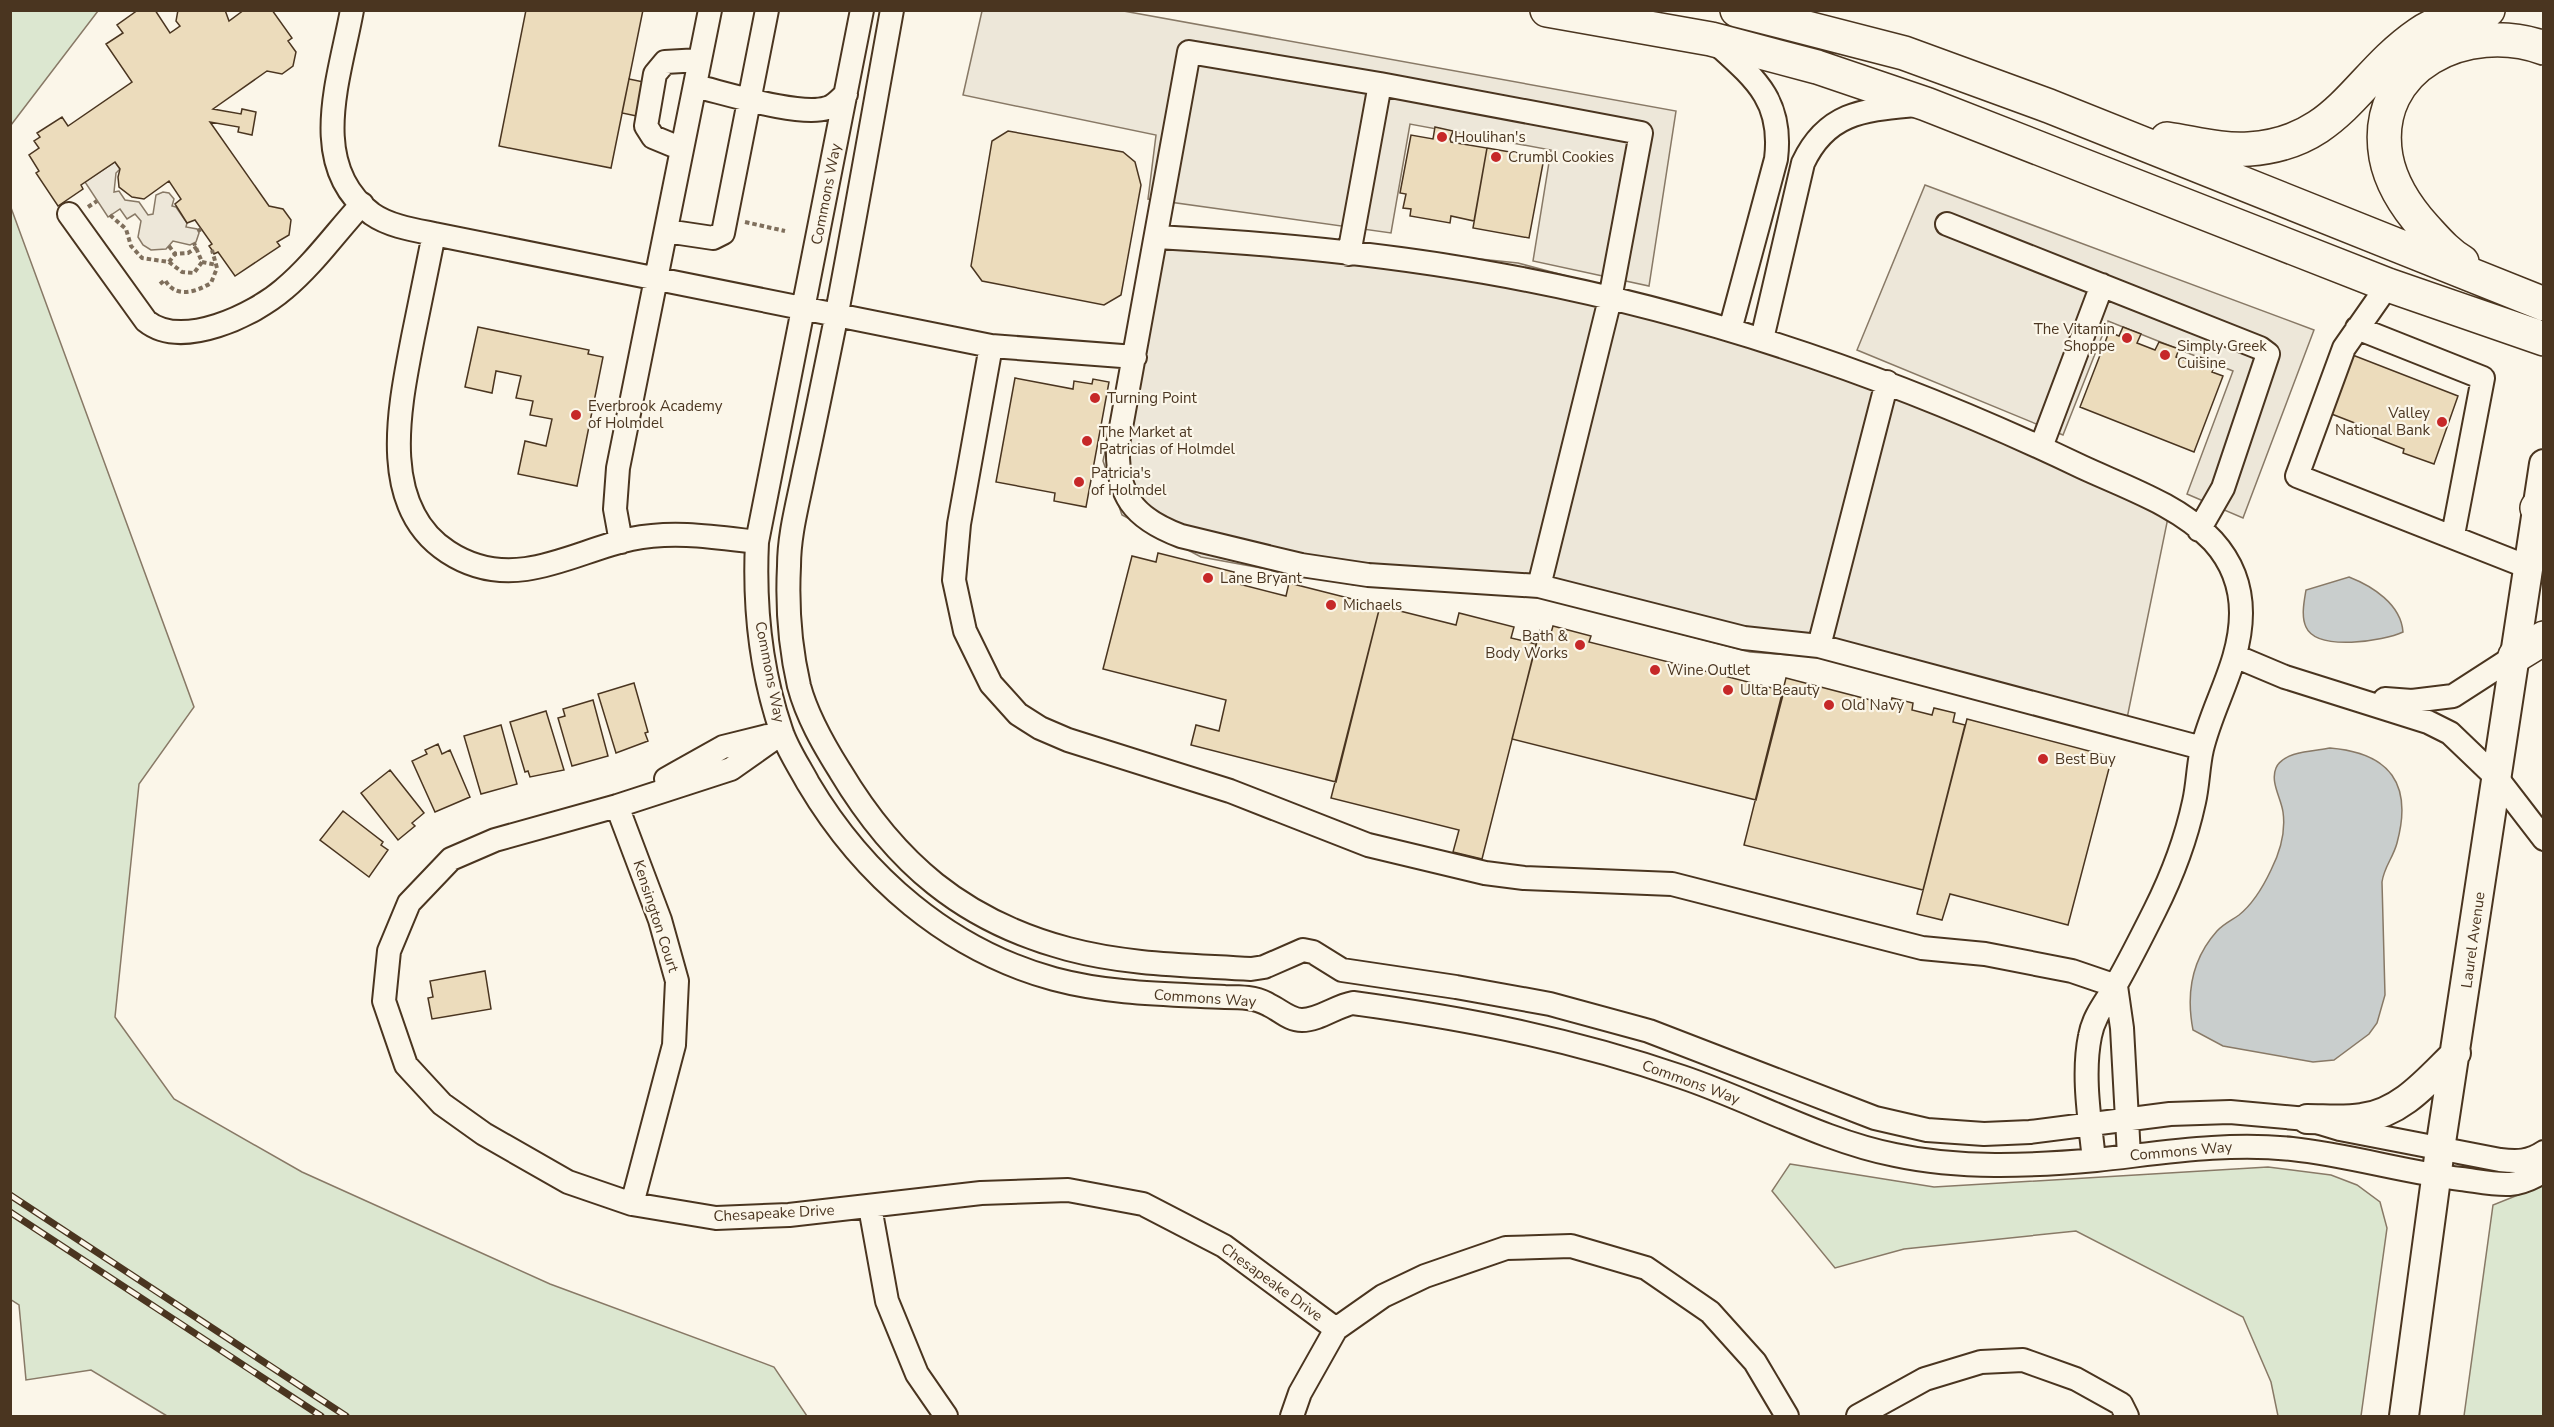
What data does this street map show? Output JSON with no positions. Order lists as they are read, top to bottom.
{
  "streets": {
    "main road": ["Laurel Avenue"],
    "street": ["Commons Way", "Kensington Court", "Chesapeake Drive"]
  },
  "crossings": [
    ["Commons Way", "Laurel Avenue"],
    ["Commons Way", "Chesapeake Drive"],
    ["Kensington Court", "Chesapeake Drive"]
  ],
  "places": [
    "Houlihan's",
    "Crumbl Cookies",
    "The Vitamin Shoppe",
    "Simply Greek Cuisine",
    "Turning Point",
    "Everbrook Academy of Holmdel",
    "Valley National Bank",
    "The Market at Patricias of Holmdel",
    "Patricia's of Holmdel",
    "Lane Bryant",
    "Michaels",
    "Bath & Body Works",
    "Wine Outlet",
    "Ulta Beauty",
    "Old Navy",
    "Best Buy"
  ]
}
